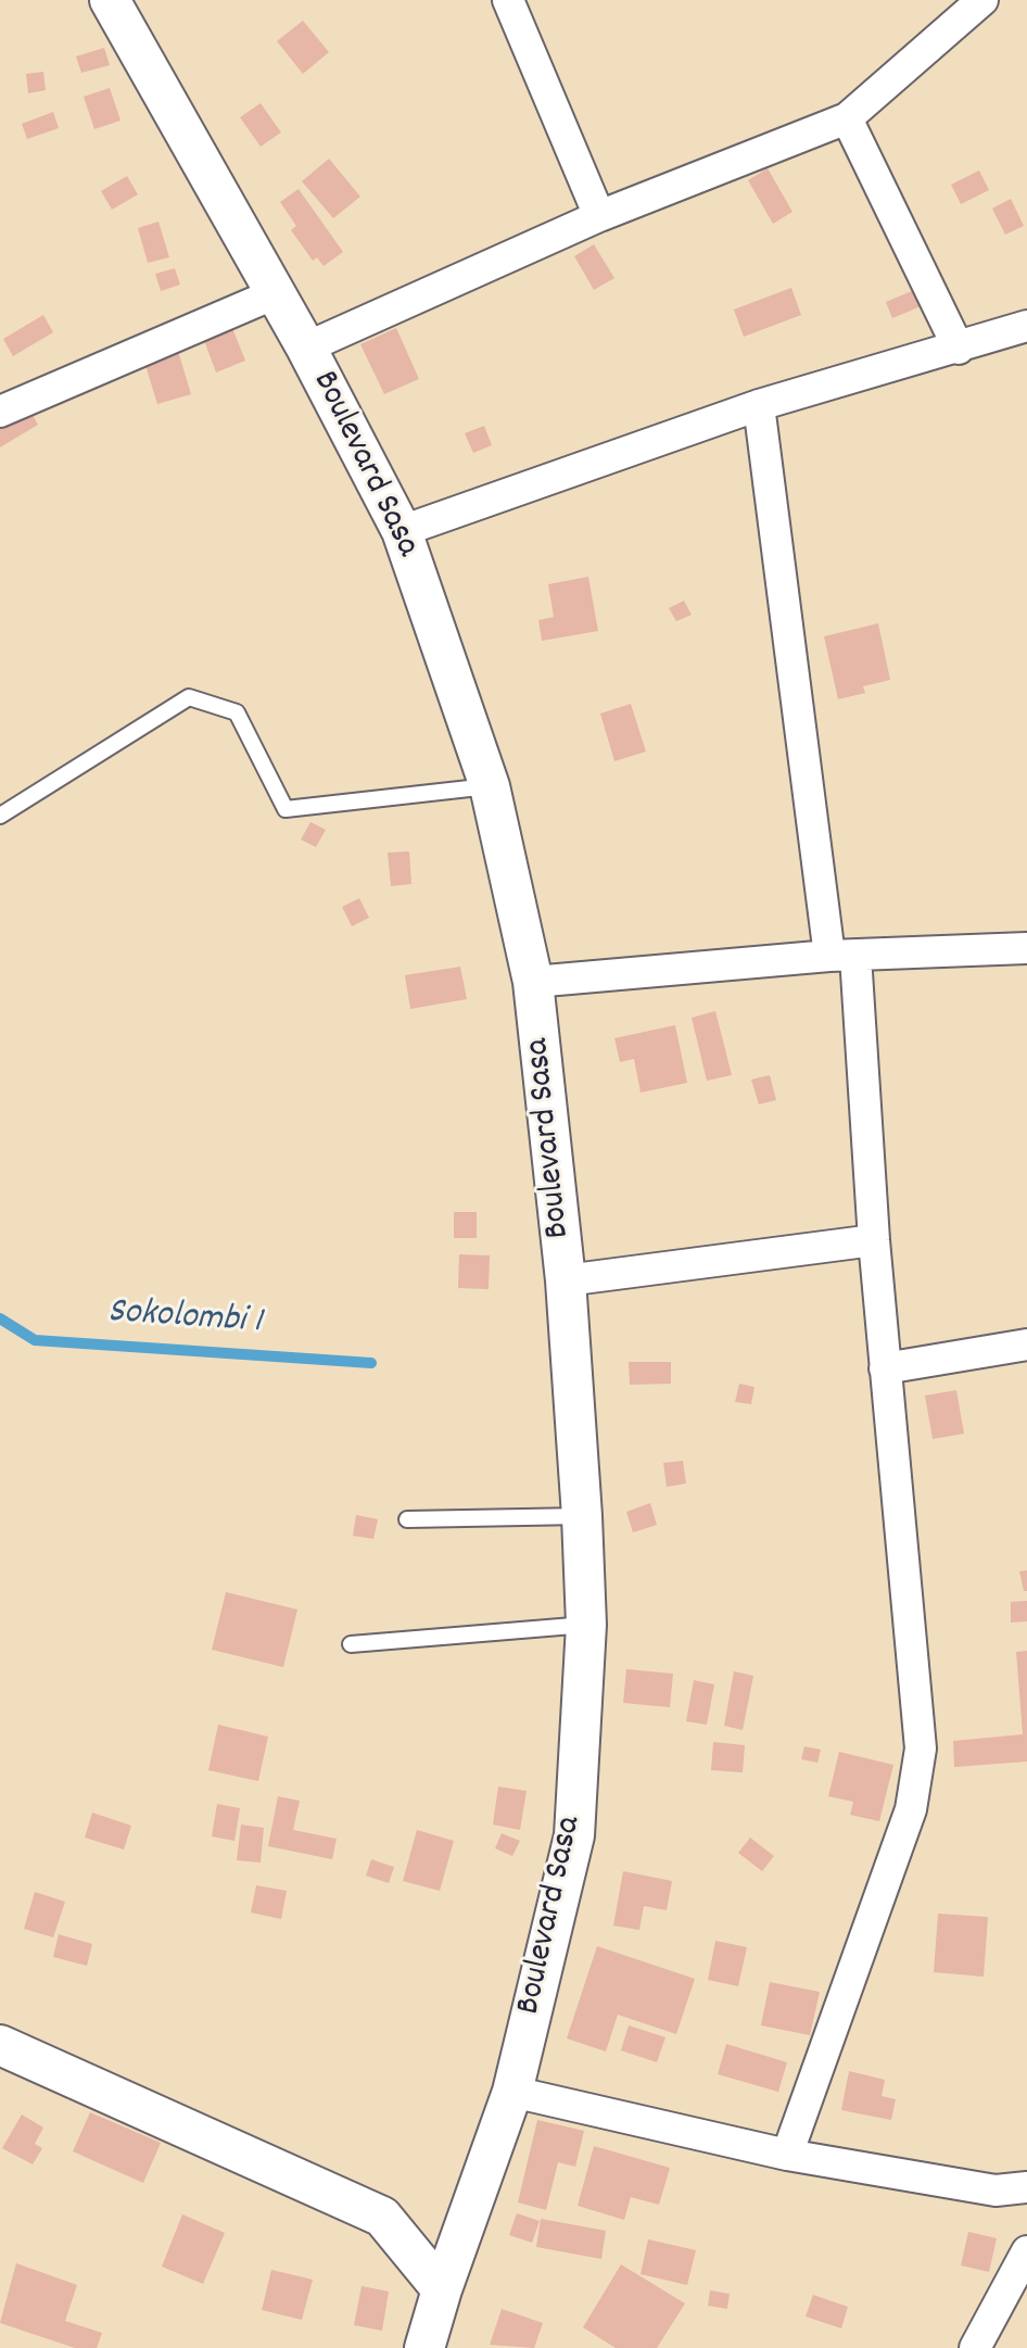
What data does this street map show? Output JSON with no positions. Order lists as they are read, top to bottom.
{
  "streets": {
    "street": ["Boulevard Sasa"]
  },
  "water": ["Sokolombi 1"]
}
